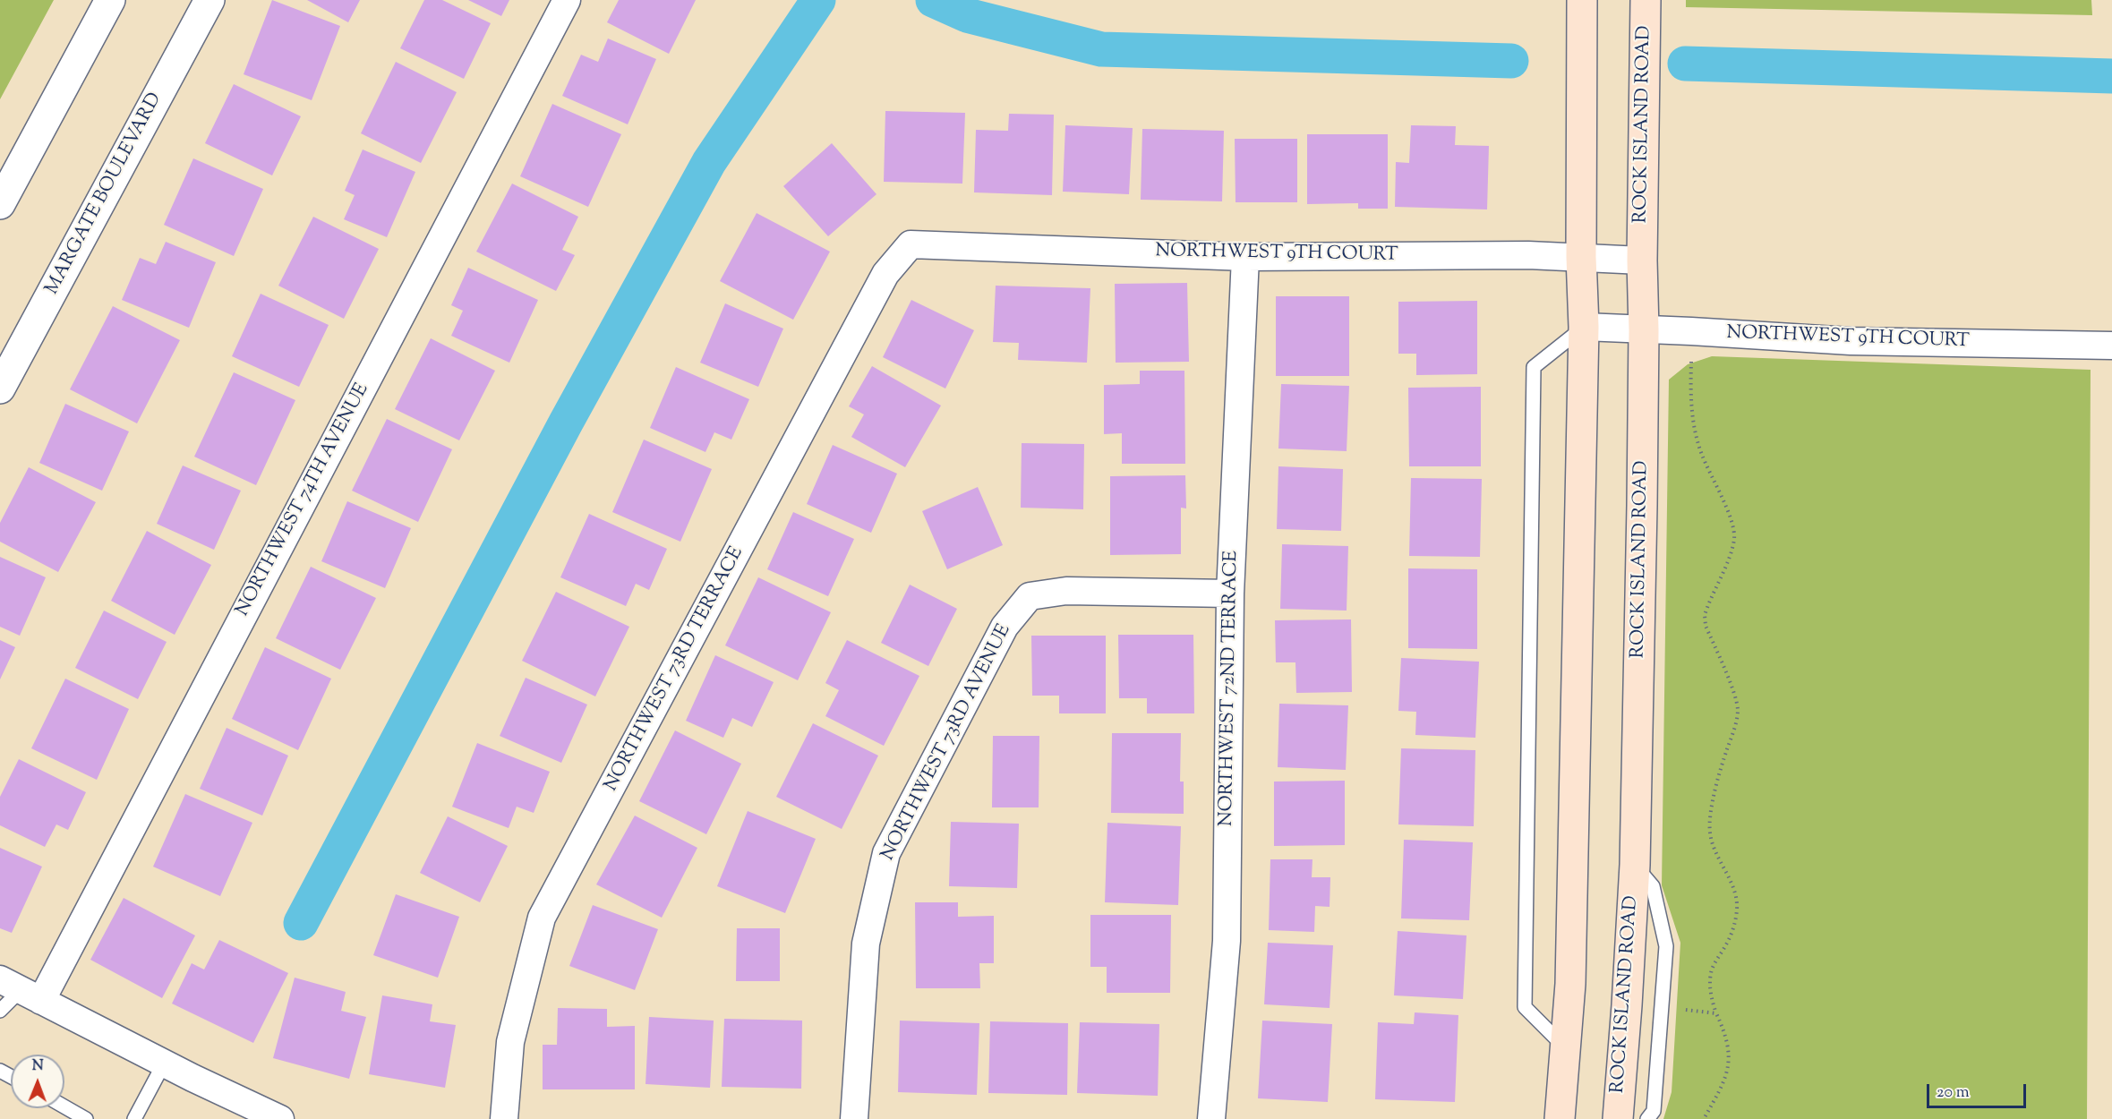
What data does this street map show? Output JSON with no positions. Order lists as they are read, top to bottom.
{
  "streets": {
    "main road": ["ROCK ISLAND ROAD"],
    "street": [
      "MARGATE BOULEVARD",
      "NORTHWEST 9TH COURT",
      "NORTHWEST 74TH AVENUE",
      "NORTHWEST 73RD TERRACE",
      "NORTHWEST 72ND TERRACE",
      "NORTHWEST 73RD AVENUE"
    ]
  },
  "crossings": [
    ["ROCK ISLAND ROAD", "NORTHWEST 9TH COURT"],
    ["NORTHWEST 9TH COURT", "NORTHWEST 73RD TERRACE"],
    ["NORTHWEST 9TH COURT", "NORTHWEST 72ND TERRACE"],
    ["NORTHWEST 72ND TERRACE", "NORTHWEST 73RD AVENUE"]
  ],
  "scale_bar": "20 m",
  "north": "top"
}
